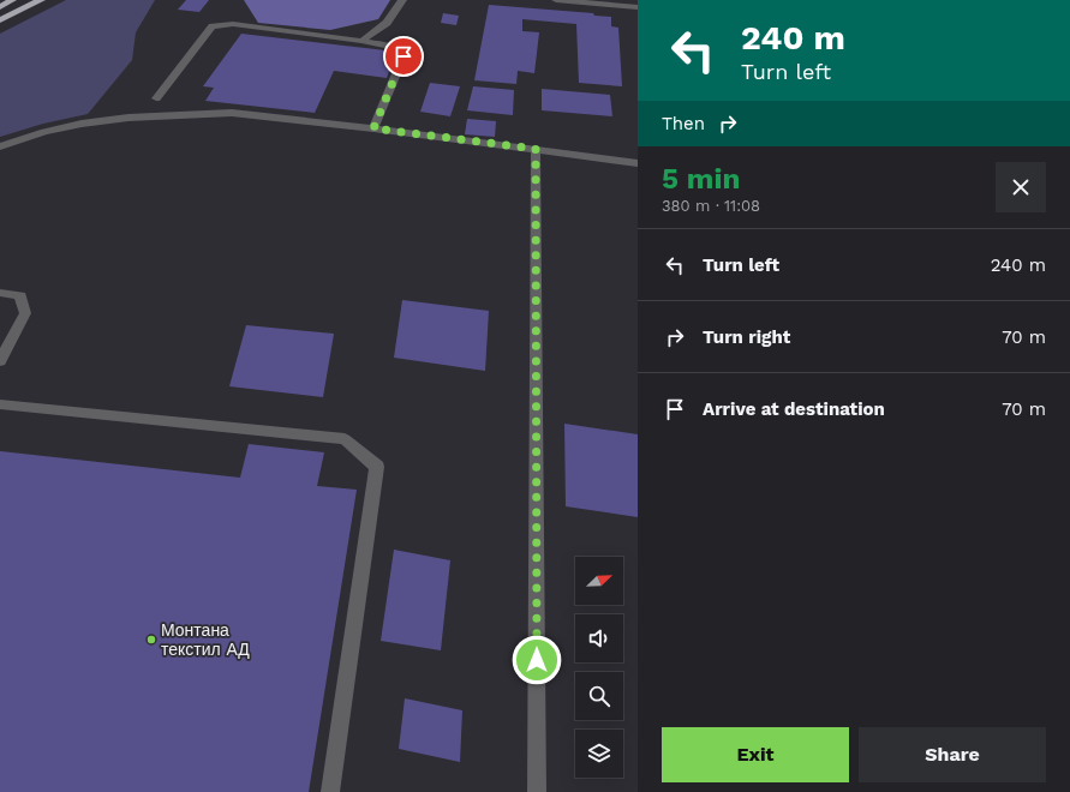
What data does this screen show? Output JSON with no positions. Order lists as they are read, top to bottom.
{
  "places": ["Монтана текстил АД"],
  "north": "top right",
  "page": {
    "turn": ["240 m", "Turn left"],
    "then": "Then",
    "heading": ["5 min", "380 m · 11:08"],
    "list": [
      {
        "name": "Turn left",
        "value": "240 m"
      },
      {
        "name": "Turn right",
        "value": "70 m"
      },
      {
        "name": "Arrive at destination",
        "value": "70 m"
      }
    ],
    "buttons": ["Exit", "Share"]
  }
}
